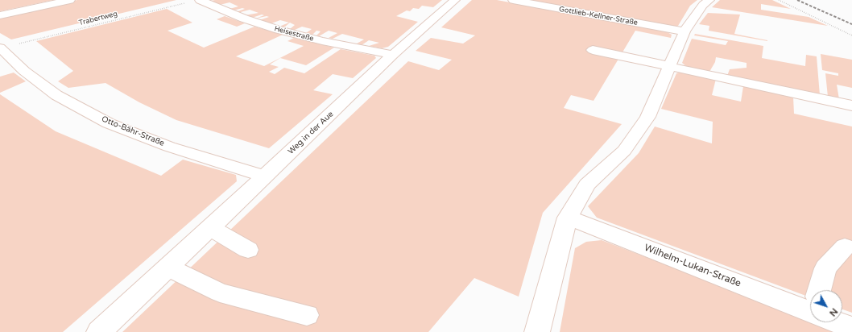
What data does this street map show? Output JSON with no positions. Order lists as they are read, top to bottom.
{
  "streets": {
    "street": [
      "Gottlieb-Kellner-Straße",
      "Heisestraße",
      "Otto-Bähr-Straße",
      "Weg in der Aue",
      "Wilhelm-Lukan-Straße"
    ],
    "path": ["Trabertweg"]
  },
  "crossings": [
    ["Trabertweg", "Otto-Bähr-Straße"],
    ["Heisestraße", "Weg in der Aue"],
    ["Otto-Bähr-Straße", "Weg in der Aue"]
  ],
  "north": "bottom right"
}
